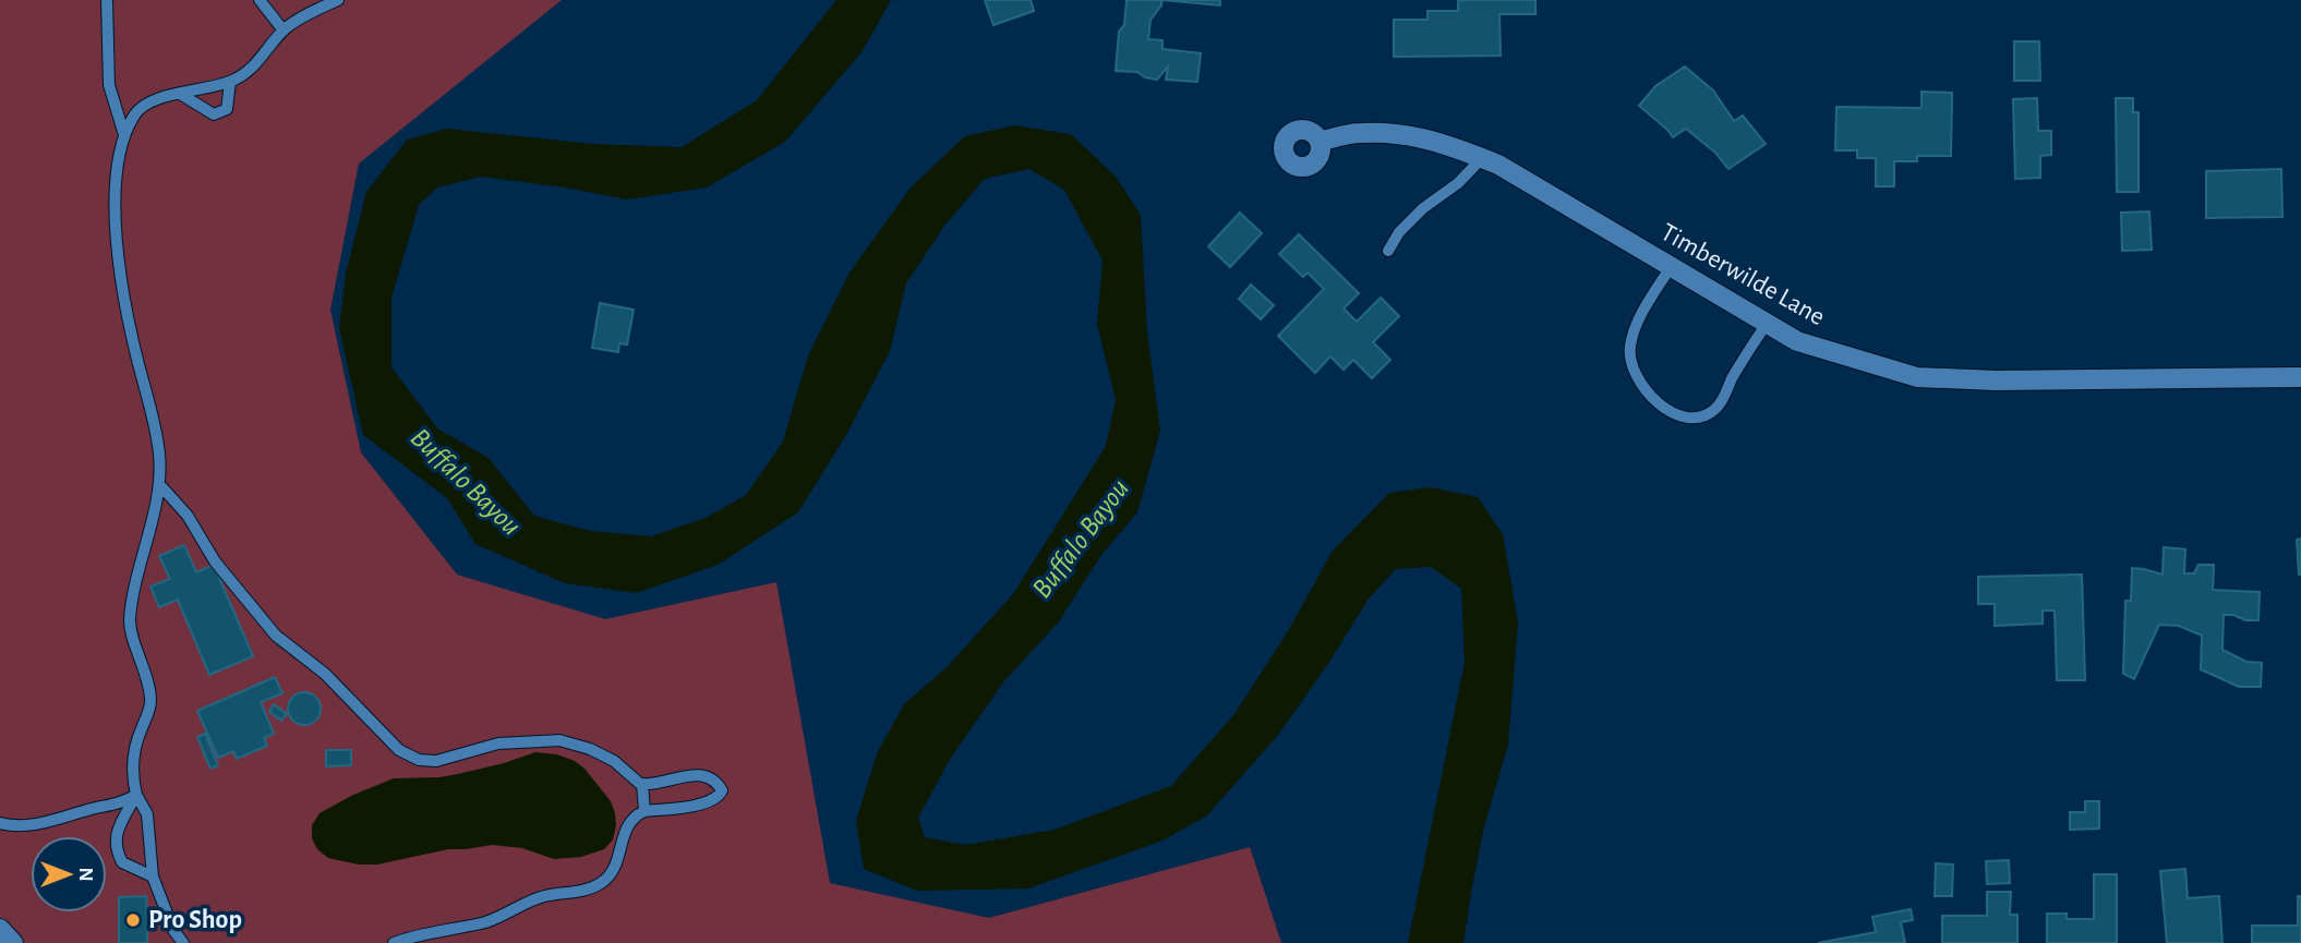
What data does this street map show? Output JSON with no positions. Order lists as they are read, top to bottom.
{
  "streets": {
    "street": ["Timberwilde Lane"]
  },
  "water": ["Buffalo Bayou"],
  "places": ["Pro Shop"],
  "north": "right"
}
